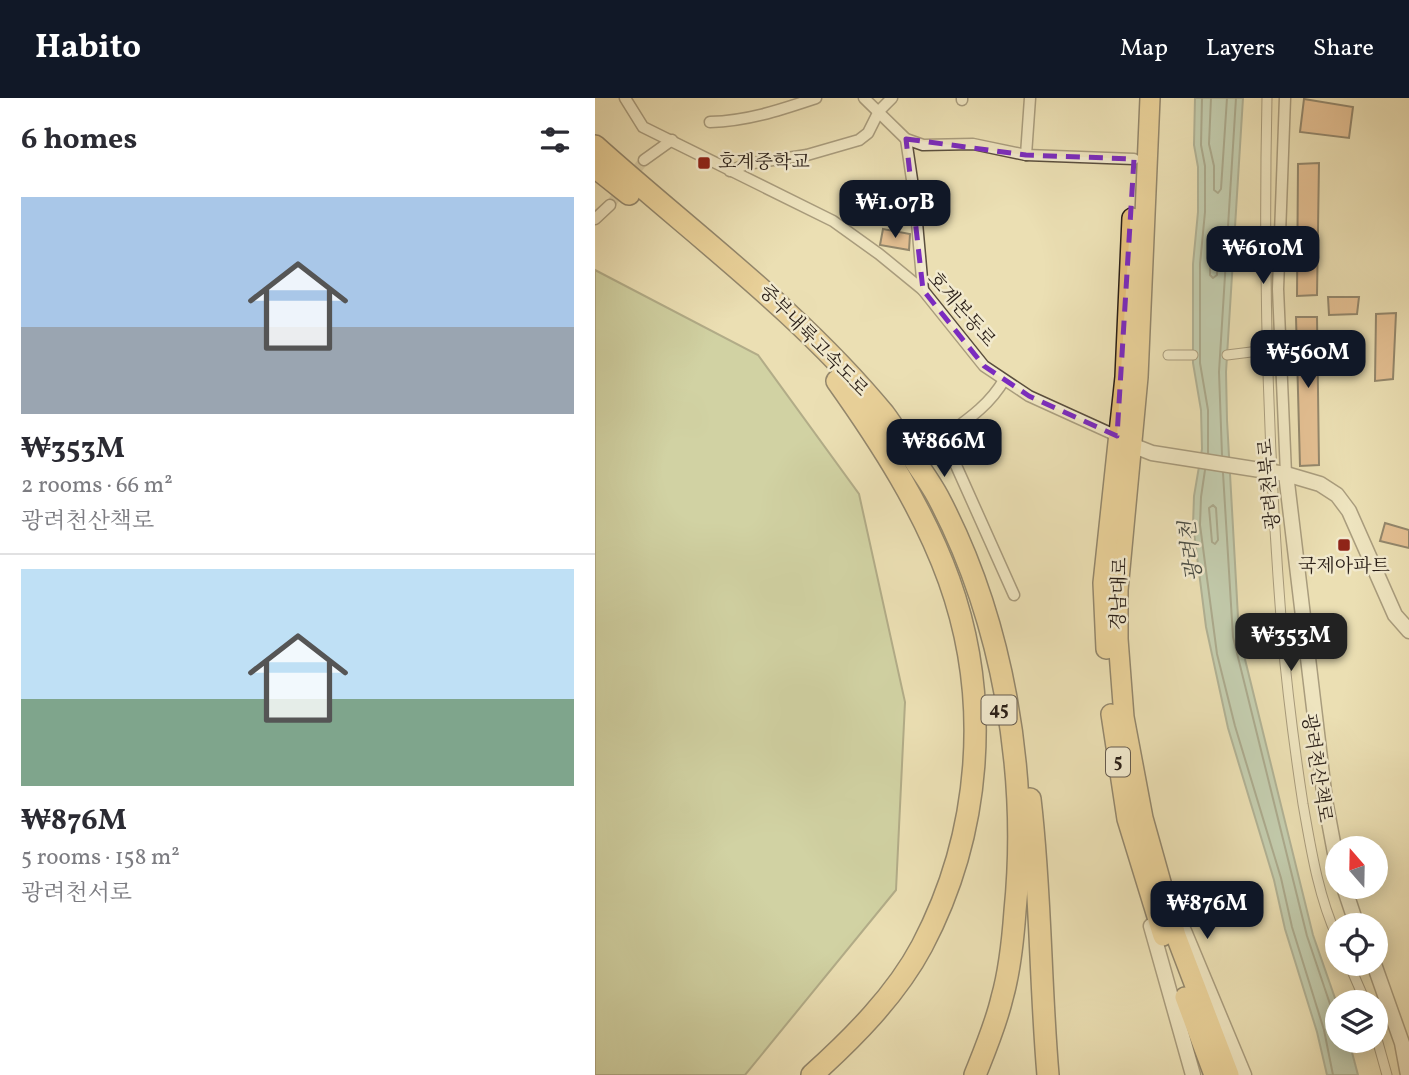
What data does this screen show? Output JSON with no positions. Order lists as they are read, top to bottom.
{
  "streets": {
    "highway": [
      "중부내륙고속도로",
      "경남대로",
      "45",
      "5"
    ],
    "street": ["호계본동로", "광려천북로", "광려천산책로"]
  },
  "crossings": [
    ["호계본동로", "경남대로"]
  ],
  "water": ["광려천"],
  "places": {
    "transit": ["호계중학교", "국제아파트"]
  },
  "north": "top",
  "page": {
    "header": "Habito",
    "nav": ["Map", "Layers", "Share"],
    "heading": "6 homes",
    "price": [
      "₩1.07B",
      "₩610M",
      "₩560M",
      "₩866M",
      "₩353M",
      "₩876M"
    ],
    "list": [
      {
        "name": "₩353M",
        "note": "2 rooms · 66 m² · 광려천산책로"
      },
      {
        "name": "₩876M",
        "note": "5 rooms · 158 m² · 광려천서로"
      }
    ]
  }
}
